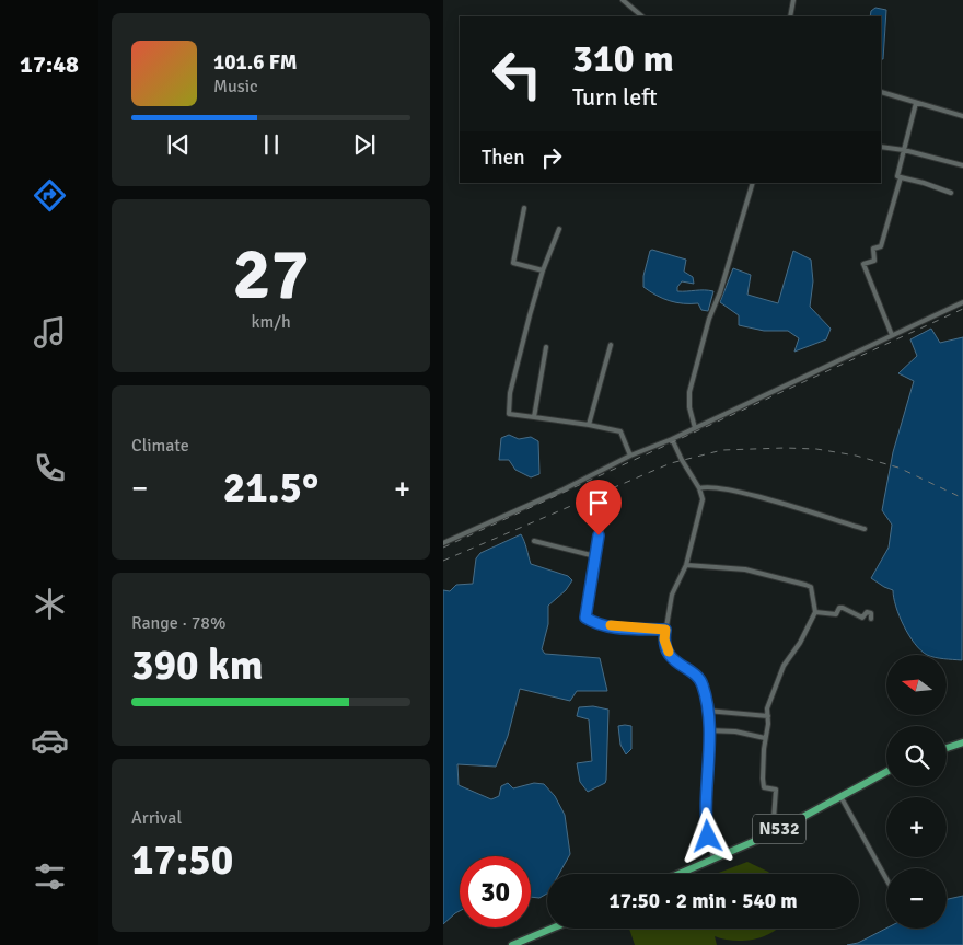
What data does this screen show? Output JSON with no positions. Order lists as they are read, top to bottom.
{
  "streets": {
    "highway": ["N532"]
  },
  "north": "left",
  "page": {
    "tabs": "17:48",
    "turn": ["310 m", "Turn left"],
    "song": ["101.6 FM", "Music"],
    "then": "Then",
    "tile": [
      ["27", "km/h"],
      "Climate",
      ["Range · 78%", "390 km"],
      ["Arrival", "17:50"]
    ],
    "heat": ["−", "21.5°", "+"],
    "map_buttons": ["+", "−"],
    "limit": "30",
    "trip": "17:50 · 2 min · 540 m"
  }
}
